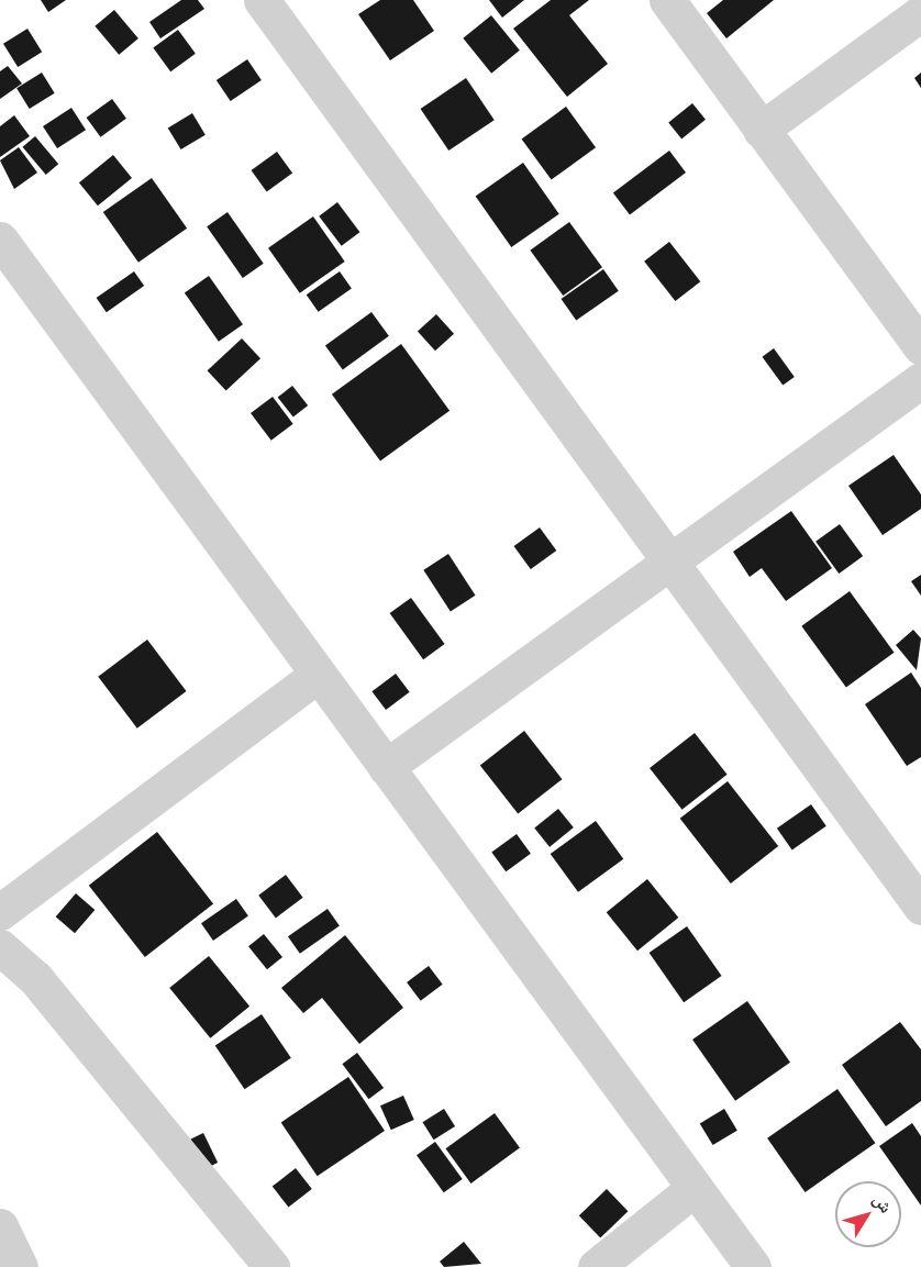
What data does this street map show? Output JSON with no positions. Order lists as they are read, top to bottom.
{
  "north": "top right"
}
